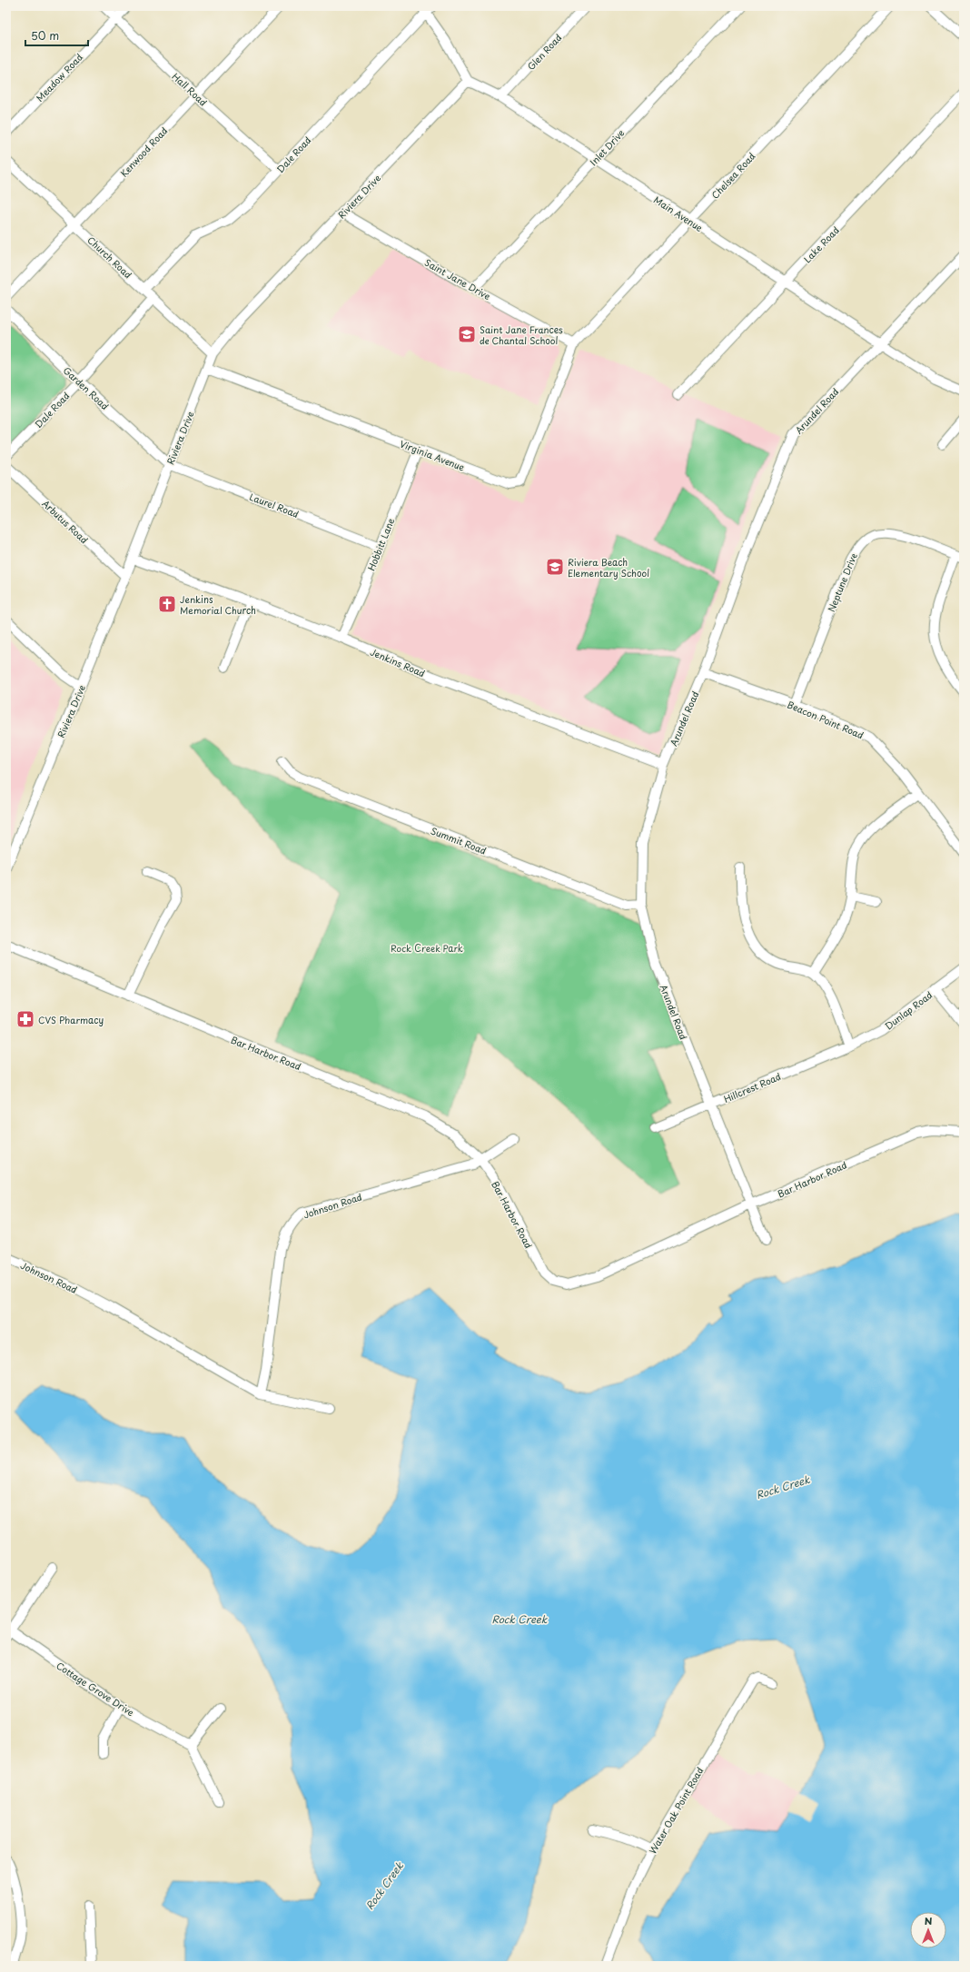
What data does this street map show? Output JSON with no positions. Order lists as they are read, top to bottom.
{
  "streets": {
    "street": [
      "Glen Road",
      "Meadow Road",
      "Hall Road",
      "Inlet Drive",
      "Kenwood Road",
      "Dale Road",
      "Chelsea Road",
      "Riviera Drive",
      "Main Avenue",
      "Lake Road",
      "Church Road",
      "Saint Jane Drive",
      "Garden Road",
      "Arundel Road",
      "Virginia Avenue",
      "Laurel Road",
      "Arbutus Road",
      "Hobbitt Lane",
      "Neptune Drive",
      "Jenkins Road",
      "Beacon Point Road",
      "Summit Road",
      "Dunlap Road",
      "Bar Harbor Road",
      "Hillcrest Road",
      "Johnson Road",
      "Cottage Grove Drive",
      "Water Oak Point Road"
    ]
  },
  "crossings": [
    ["Glen Road", "Main Avenue"],
    ["Meadow Road", "Hall Road"],
    ["Hall Road", "Kenwood Road"],
    ["Hall Road", "Dale Road"],
    ["Inlet Drive", "Main Avenue"],
    ["Inlet Drive", "Saint Jane Drive"],
    ["Kenwood Road", "Church Road"],
    ["Dale Road", "Church Road"],
    ["Dale Road", "Garden Road"],
    ["Chelsea Road", "Main Avenue"],
    ["Chelsea Road", "Saint Jane Drive"],
    ["Chelsea Road", "Virginia Avenue"],
    ["Riviera Drive", "Main Avenue"],
    ["Riviera Drive", "Church Road"],
    ["Riviera Drive", "Saint Jane Drive"],
    ["Riviera Drive", "Garden Road"],
    ["Riviera Drive", "Virginia Avenue"],
    ["Riviera Drive", "Laurel Road"],
    ["Riviera Drive", "Arbutus Road"],
    ["Riviera Drive", "Jenkins Road"],
    ["Main Avenue", "Lake Road"],
    ["Main Avenue", "Arundel Road"],
    ["Saint Jane Drive", "Virginia Avenue"],
    ["Garden Road", "Laurel Road"],
    ["Arundel Road", "Jenkins Road"],
    ["Arundel Road", "Beacon Point Road"],
    ["Arundel Road", "Summit Road"],
    ["Arundel Road", "Bar Harbor Road"],
    ["Arundel Road", "Hillcrest Road"],
    ["Virginia Avenue", "Hobbitt Lane"],
    ["Laurel Road", "Hobbitt Lane"],
    ["Hobbitt Lane", "Jenkins Road"],
    ["Neptune Drive", "Beacon Point Road"],
    ["Dunlap Road", "Hillcrest Road"],
    ["Bar Harbor Road", "Johnson Road"]
  ],
  "water": ["Rock Creek"],
  "parks": ["Rock Creek Park"],
  "places": {
    "school or university": ["Saint Jane Frances de Chantal School", "Riviera Beach Elementary School"],
    "church": ["Jenkins Memorial Church"],
    "pharmacy": ["CVS Pharmacy"]
  },
  "scale_bar": "50 m",
  "north": "top"
}
